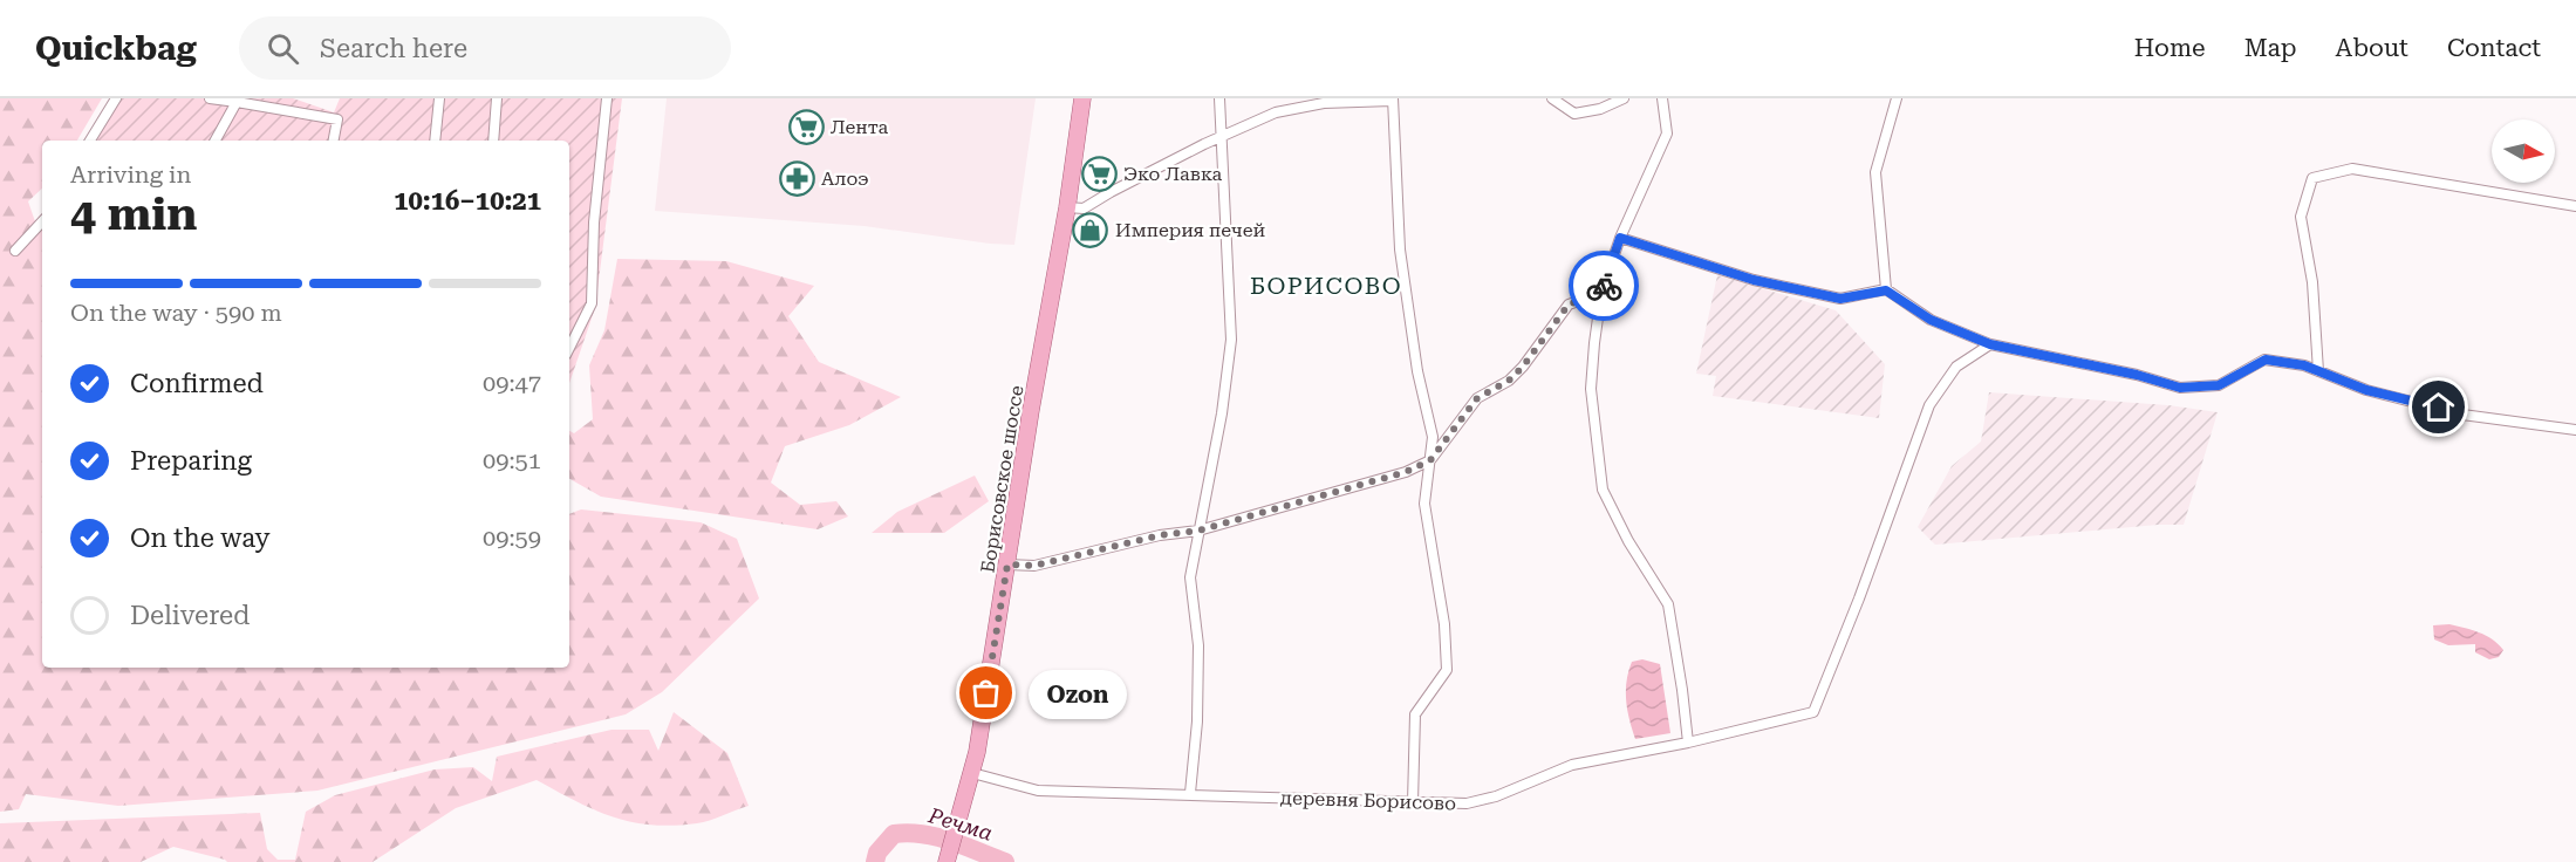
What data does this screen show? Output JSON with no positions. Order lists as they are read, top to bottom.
{
  "streets": {
    "main road": ["Борисовское шоссе"],
    "street": ["деревня Борисово"]
  },
  "crossings": [
    ["Борисовское шоссе", "деревня Борисово"]
  ],
  "districts": ["БОРИСОВО"],
  "water": ["Речма"],
  "places": {
    "supermarket": ["Лента", "Эко Лавка"],
    "pharmacy": ["Алоэ"],
    "shop": ["Империя печей"],
    "other": ["Ozon"]
  },
  "north": "right",
  "page": {
    "header": "Quickbag",
    "search": "Search here",
    "nav": [
      "Home",
      "Map",
      "About",
      "Contact"
    ],
    "heading": ["4 min", "Arriving in", "10:16–10:21"],
    "bar": "On the way · 590 m",
    "list": [
      ["Confirmed", "09:47"],
      ["Preparing", "09:51"],
      ["On the way", "09:59"],
      "Delivered"
    ],
    "bubble": "Ozon"
  }
}
